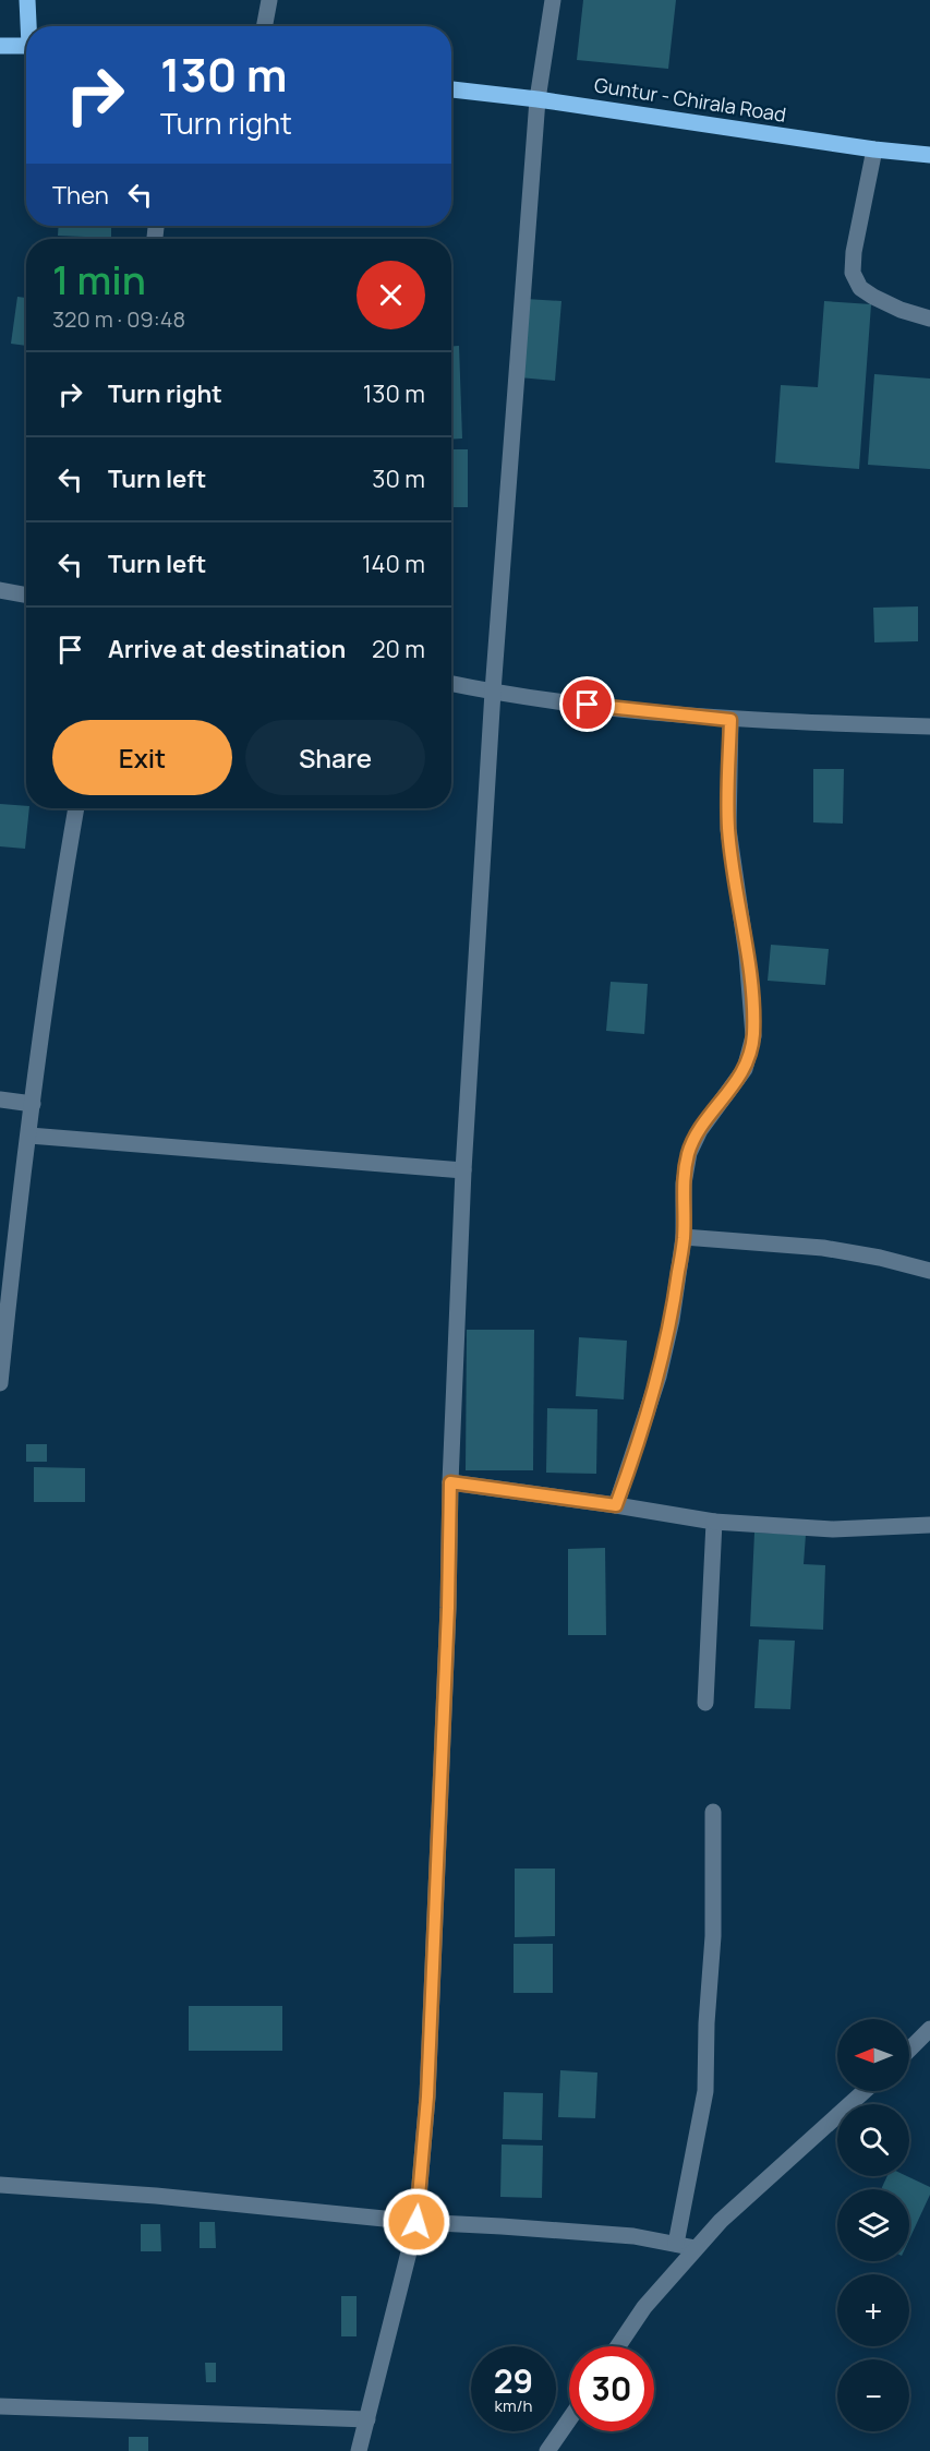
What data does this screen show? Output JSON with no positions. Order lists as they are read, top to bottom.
{
  "streets": {
    "main road": ["Guntur - Chirala Road"]
  },
  "north": "left",
  "page": {
    "turn": ["130 m", "Turn right"],
    "then": "Then",
    "heading": ["1 min", "320 m · 09:48"],
    "list": [
      {
        "name": "Turn right",
        "value": "130 m"
      },
      {
        "name": "Turn left",
        "value": "30 m"
      },
      {
        "name": "Turn left",
        "value": "140 m"
      },
      {
        "name": "Arrive at destination",
        "value": "20 m"
      }
    ],
    "buttons": ["Exit", "Share"],
    "map_buttons": ["+", "−"],
    "speed": "29 km/h",
    "limit": "30"
  }
}
